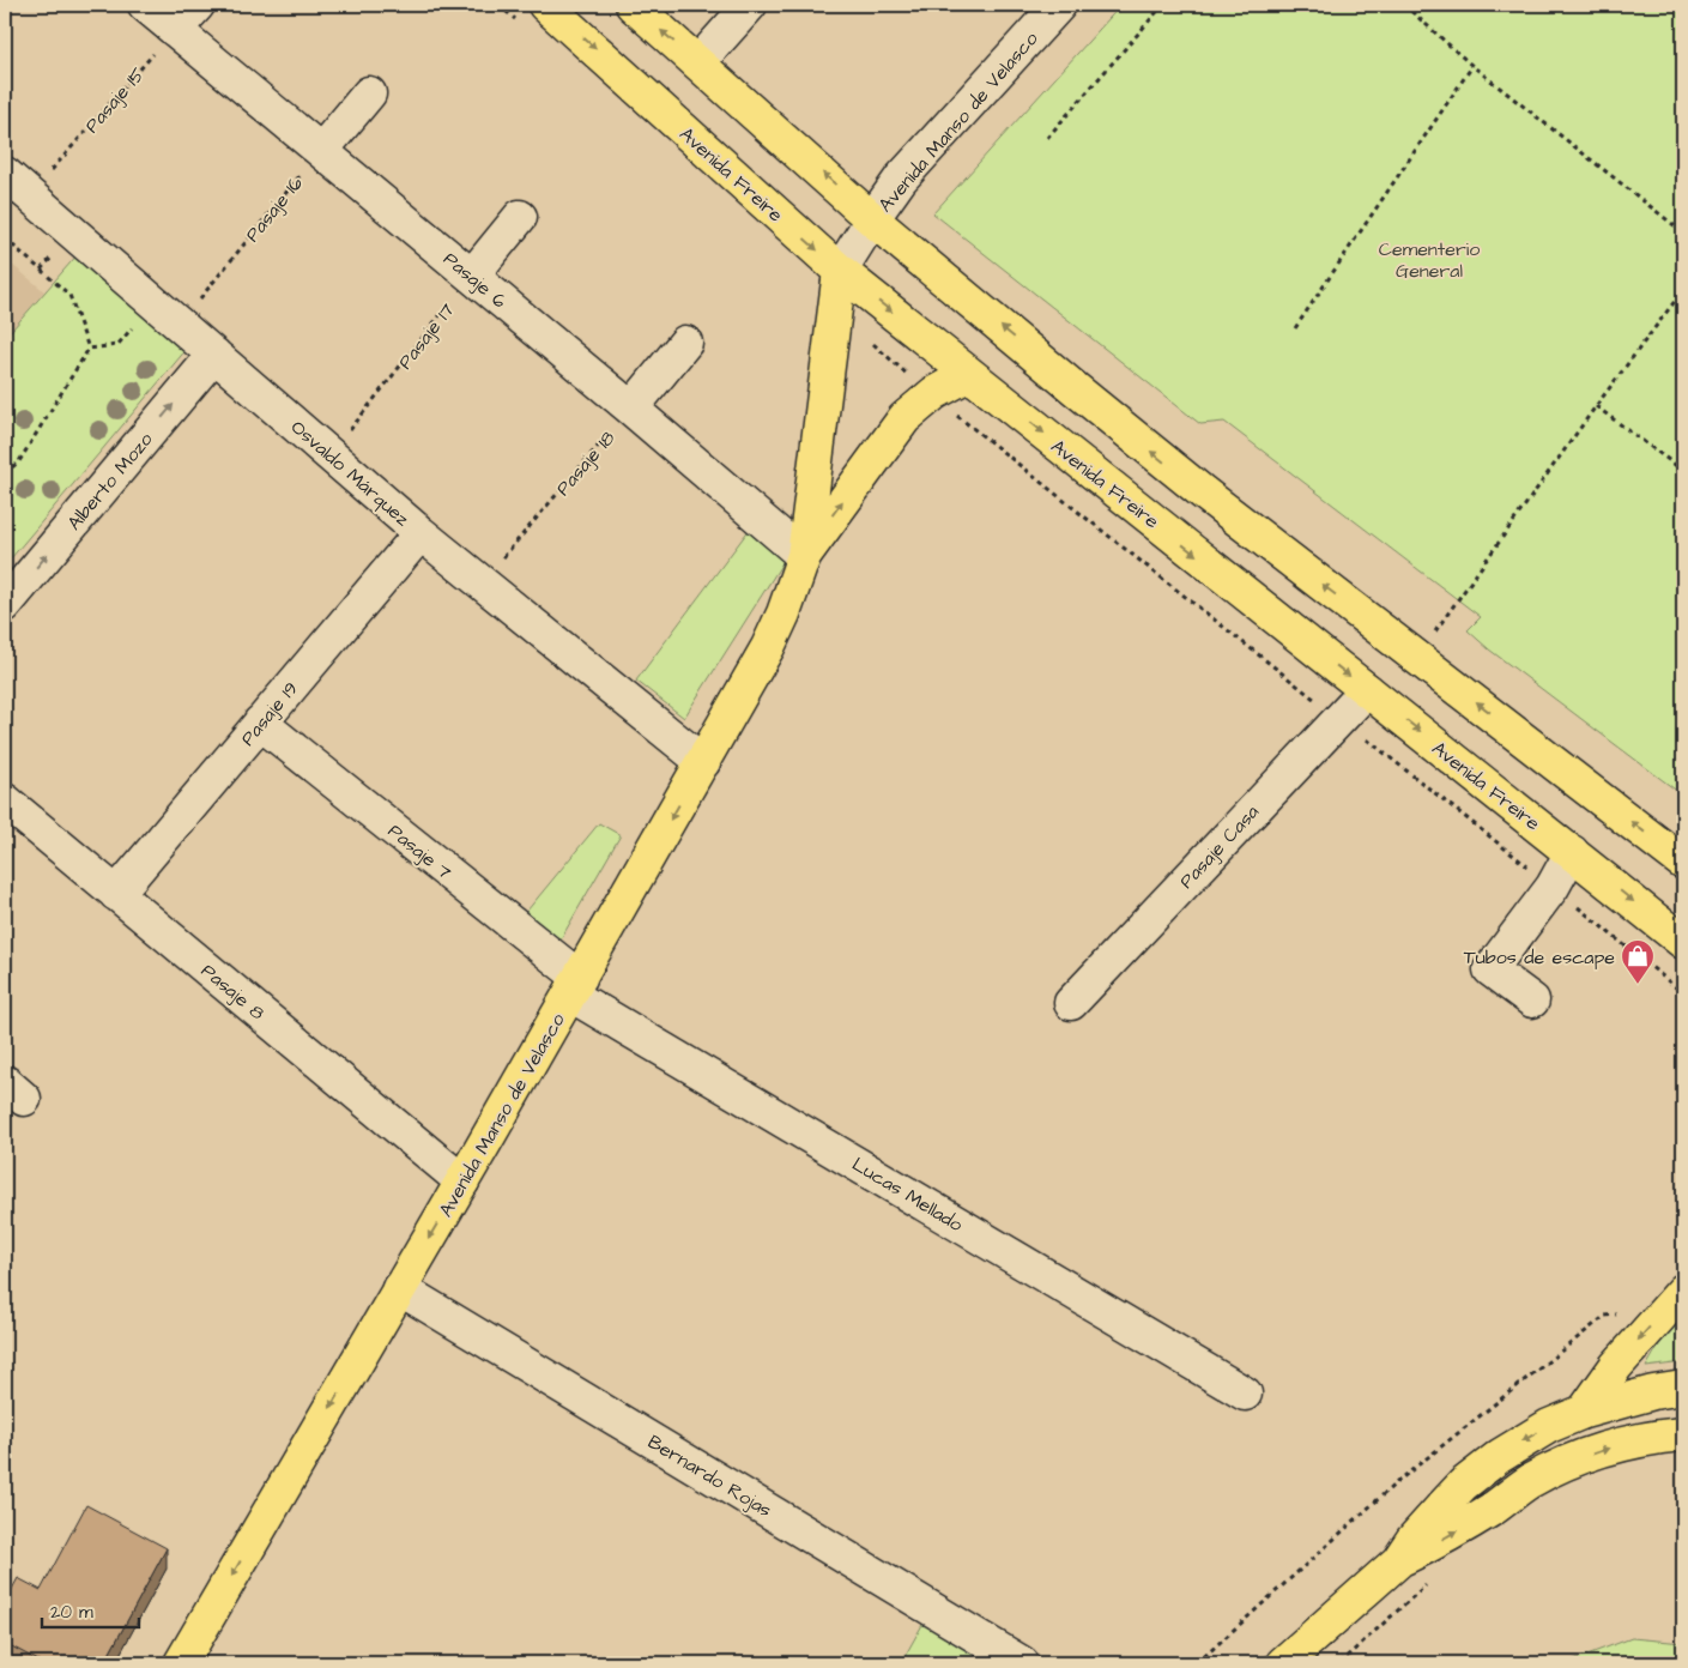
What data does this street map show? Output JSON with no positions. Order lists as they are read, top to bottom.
{
  "streets": {
    "main road": ["Avenida Manso de Velasco", "Avenida Freire"],
    "street": [
      "Pasaje 6",
      "Osvaldo Márquez",
      "Alberto Mozo",
      "Pasaje 19",
      "Pasaje Casa",
      "Pasaje 7",
      "Pasaje 8",
      "Lucas Mellado",
      "Bernardo Rojas"
    ],
    "path": [
      "Pasaje 15",
      "Pasaje 16",
      "Pasaje 17",
      "Pasaje 18"
    ]
  },
  "crossings": [
    ["Pasaje 15", "Pasaje 6"],
    ["Pasaje 15", "Osvaldo Márquez"],
    ["Avenida Manso de Velasco", "Avenida Freire"],
    ["Avenida Manso de Velasco", "Pasaje 6"],
    ["Avenida Manso de Velasco", "Osvaldo Márquez"],
    ["Avenida Manso de Velasco", "Pasaje 7"],
    ["Avenida Manso de Velasco", "Pasaje 8"],
    ["Avenida Manso de Velasco", "Lucas Mellado"],
    ["Avenida Manso de Velasco", "Bernardo Rojas"],
    ["Avenida Freire", "Pasaje Casa"],
    ["Pasaje 16", "Pasaje 6"],
    ["Pasaje 16", "Osvaldo Márquez"],
    ["Pasaje 6", "Pasaje 17"],
    ["Pasaje 6", "Pasaje 18"],
    ["Pasaje 17", "Osvaldo Márquez"],
    ["Pasaje 18", "Osvaldo Márquez"],
    ["Osvaldo Márquez", "Alberto Mozo"],
    ["Osvaldo Márquez", "Pasaje 19"],
    ["Pasaje 19", "Pasaje 7"],
    ["Pasaje 19", "Pasaje 8"],
    ["Pasaje 7", "Lucas Mellado"]
  ],
  "one_way": ["Alberto Mozo"],
  "parks": ["Cementerio General"],
  "places": {
    "shop": ["Tubos de escape"]
  },
  "scale_bar": "20 m"
}
